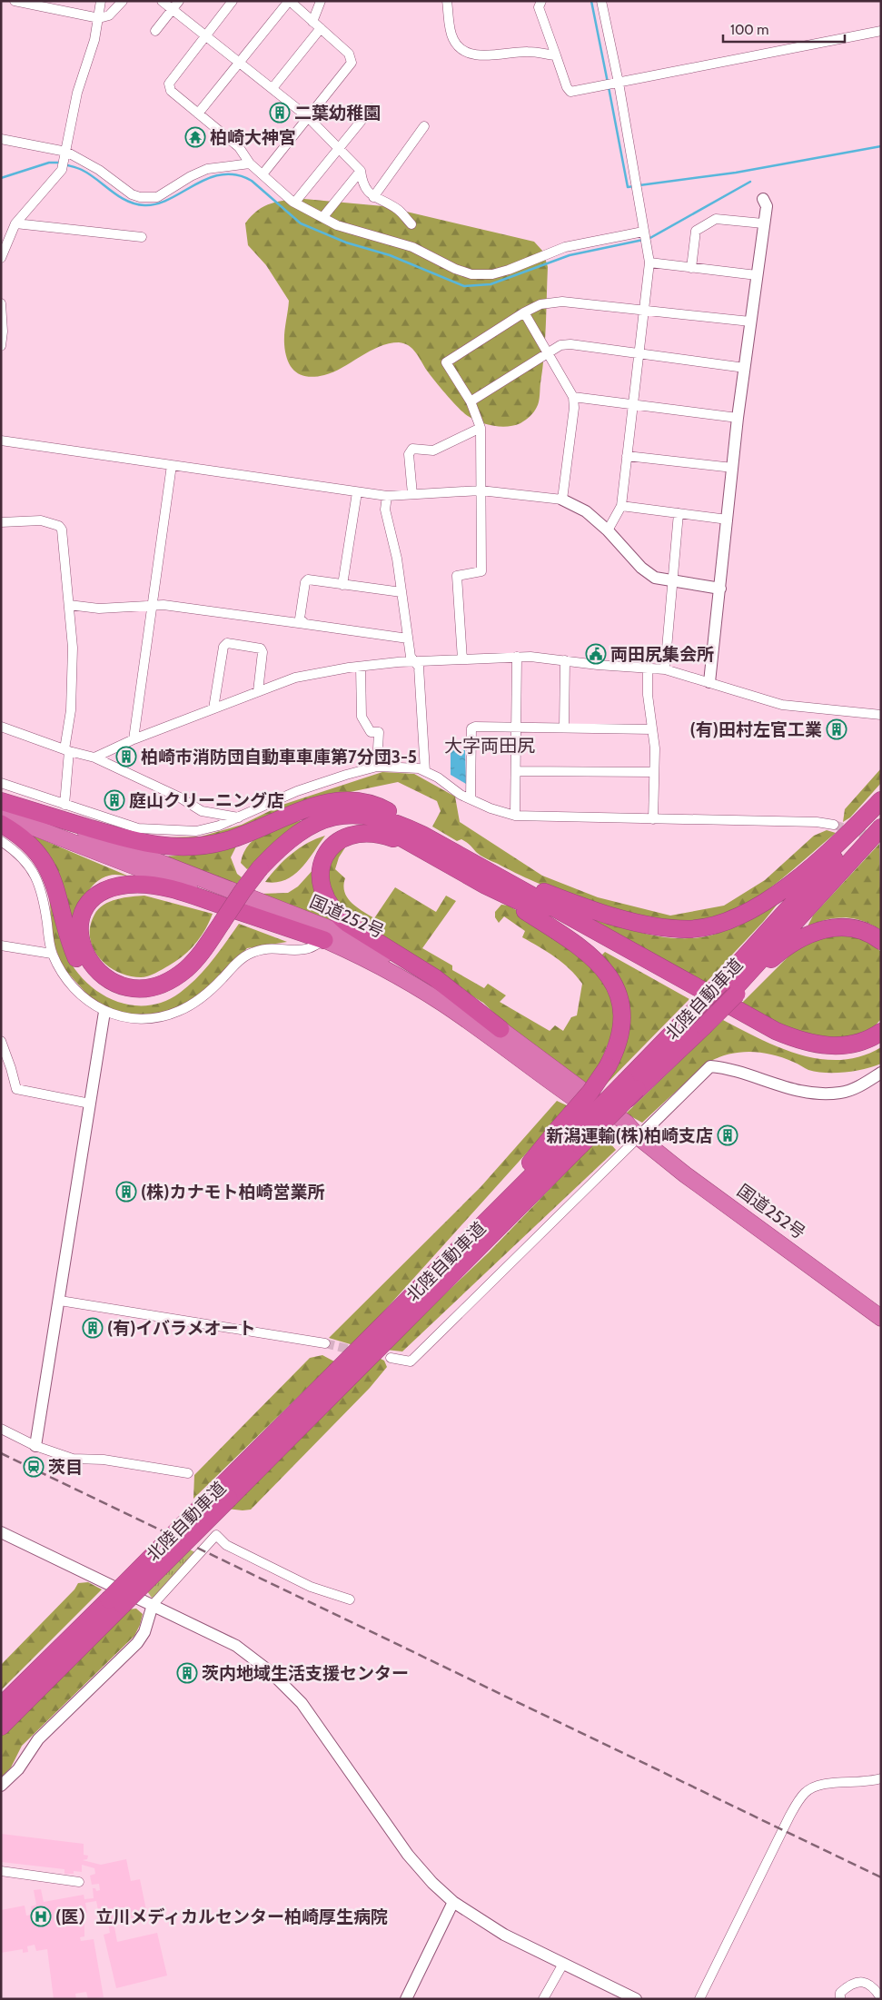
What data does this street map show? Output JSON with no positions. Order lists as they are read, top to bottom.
{
  "streets": {
    "highway": ["国道252号", "北陸自動車道"]
  },
  "districts": ["大字両田尻"],
  "places": {
    "building": [
      "二葉幼稚園",
      "(有)田村左官工業",
      "柏崎市消防団自動車車庫第7分団3-5",
      "庭山クリーニング店",
      "新潟運輸(株)柏崎支店",
      "(株)カナモト柏崎営業所",
      "(有)イバラメオート",
      "茨内地域生活支援センター"
    ],
    "temple": ["柏崎大神宮"],
    "public building": ["両田尻集会所"],
    "station": ["茨目"],
    "hospital": ["(医）立川メディカルセンター柏崎厚生病院"]
  },
  "scale_bar": "100 m"
}
